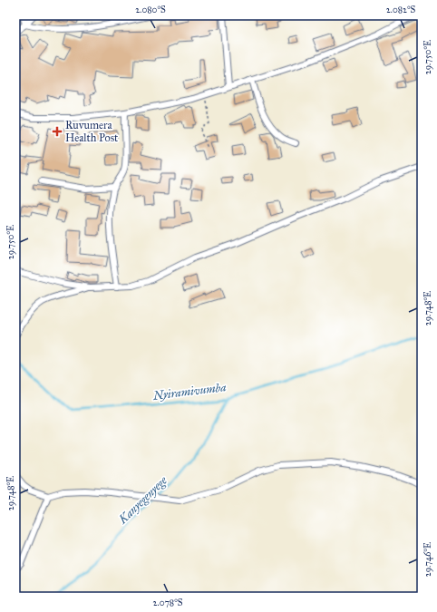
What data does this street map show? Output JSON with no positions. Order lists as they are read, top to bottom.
{
  "water": ["Nyiramivumba", "Kanyegenyege"],
  "places": {
    "health": ["Ruvumera Health Post"]
  },
  "coordinates": [
    "2.080°S",
    "2.082°S",
    "29.750°E",
    "29.748°E",
    "29.746°E",
    "2.078°S"
  ]
}
